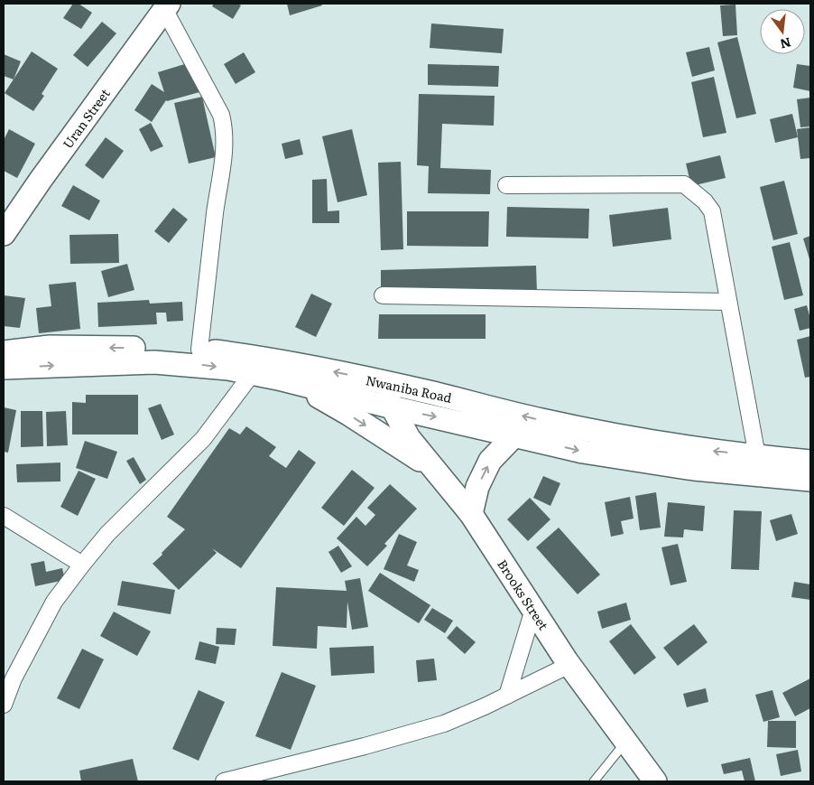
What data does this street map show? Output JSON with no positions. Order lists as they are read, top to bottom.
{
  "streets": {
    "main road": ["Uran Street", "Nwaniba Road", "Brooks Street"]
  },
  "crossings": [
    ["Nwaniba Road", "Brooks Street"]
  ],
  "north": "bottom"
}
